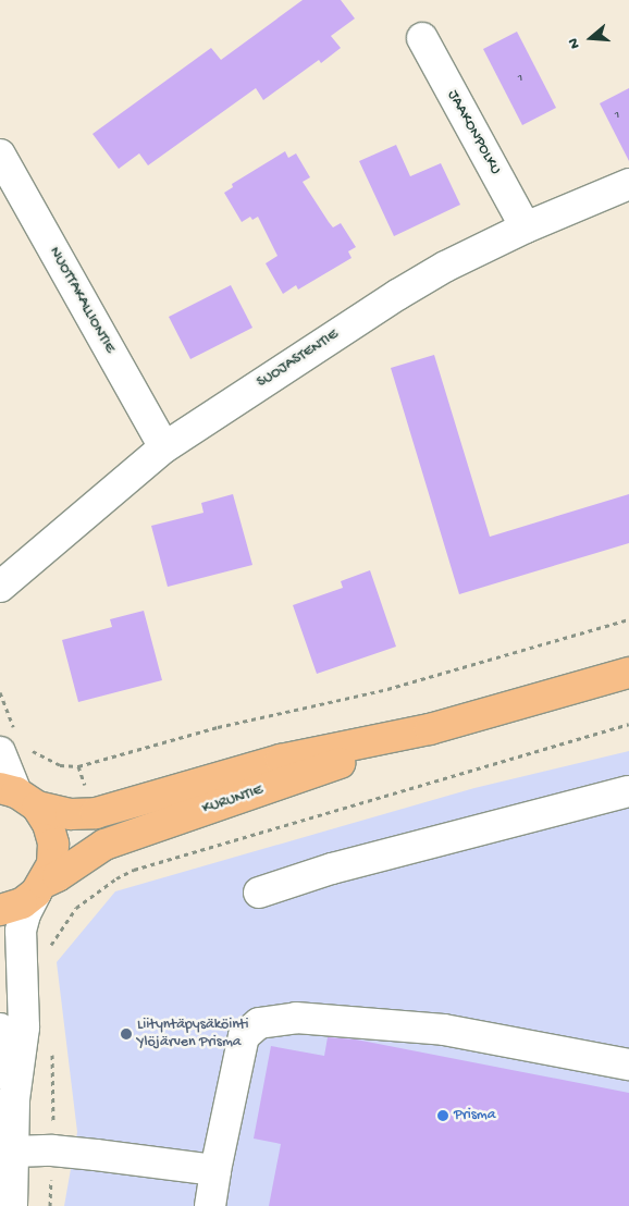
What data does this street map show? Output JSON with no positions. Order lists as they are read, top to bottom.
{
  "streets": {
    "main road": ["KURUNTIE"],
    "street": ["JAAKONPOLKU", "NUOTTAKALLIONTIE", "SUOJASTENTIE"]
  },
  "crossings": [
    ["JAAKONPOLKU", "SUOJASTENTIE"],
    ["NUOTTAKALLIONTIE", "SUOJASTENTIE"]
  ],
  "places": ["Liityntäpysäköinti Ylöjärven Prisma", "Prisma"],
  "house_numbers": ["1", "1"],
  "north": "left"
}
